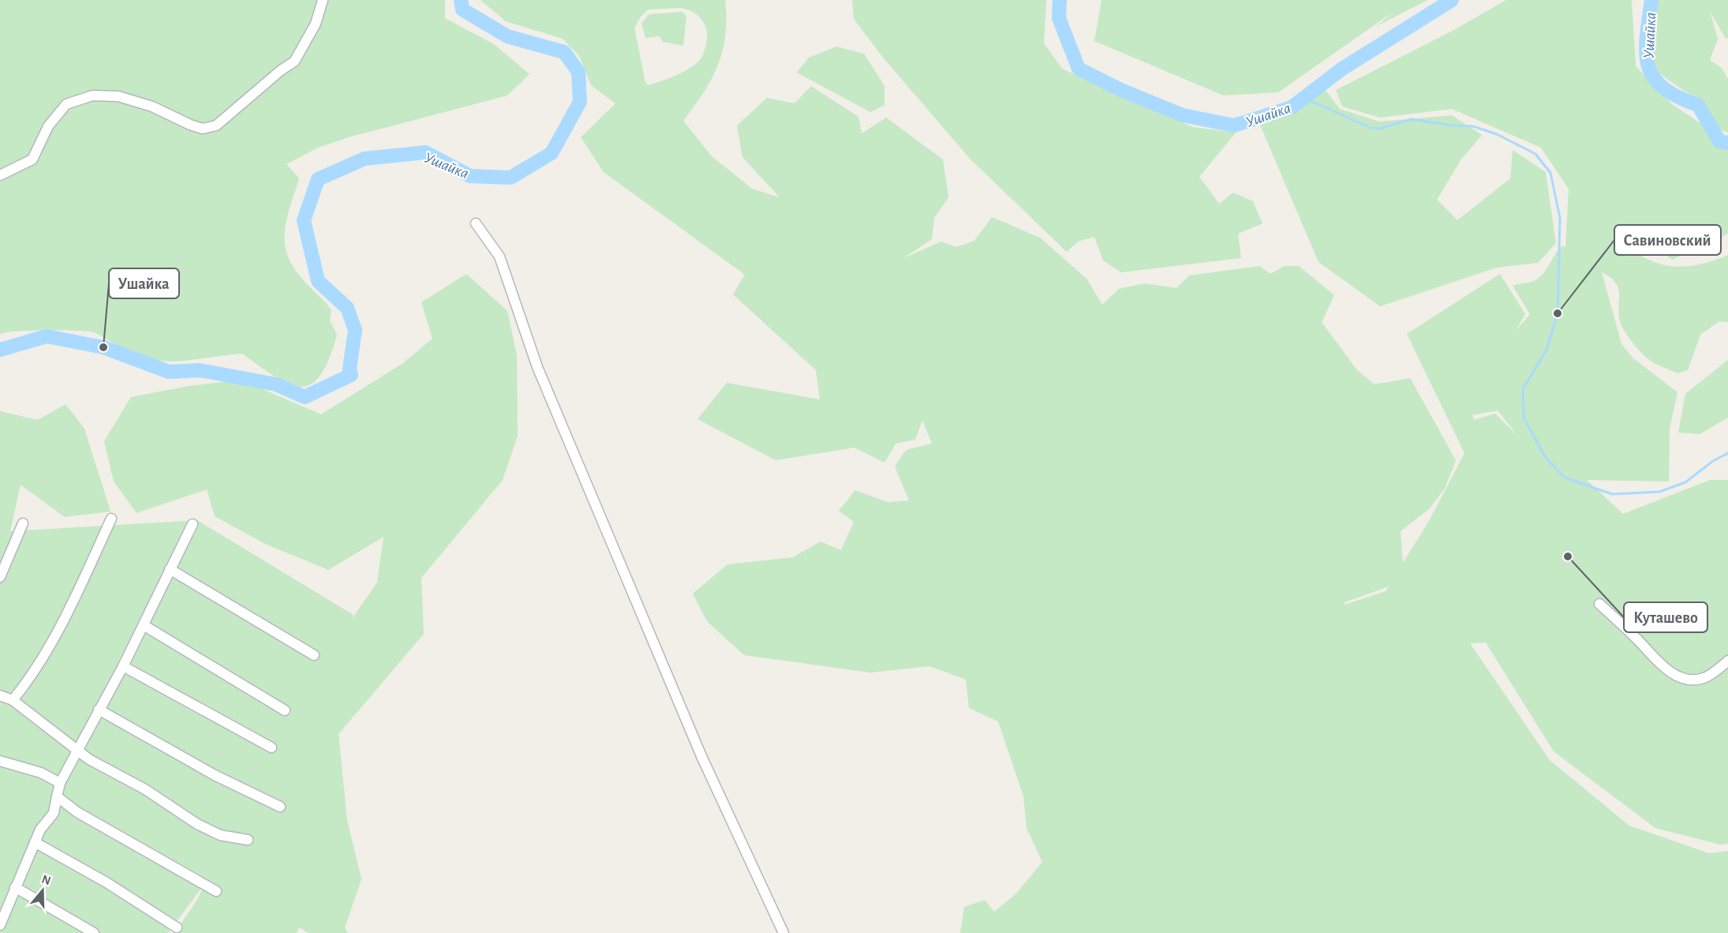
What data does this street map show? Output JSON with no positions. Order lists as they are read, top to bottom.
{
  "water": ["Ушайка"],
  "places": ["Савиновский", "Ушайка", "Куташево"],
  "north": "top"
}
